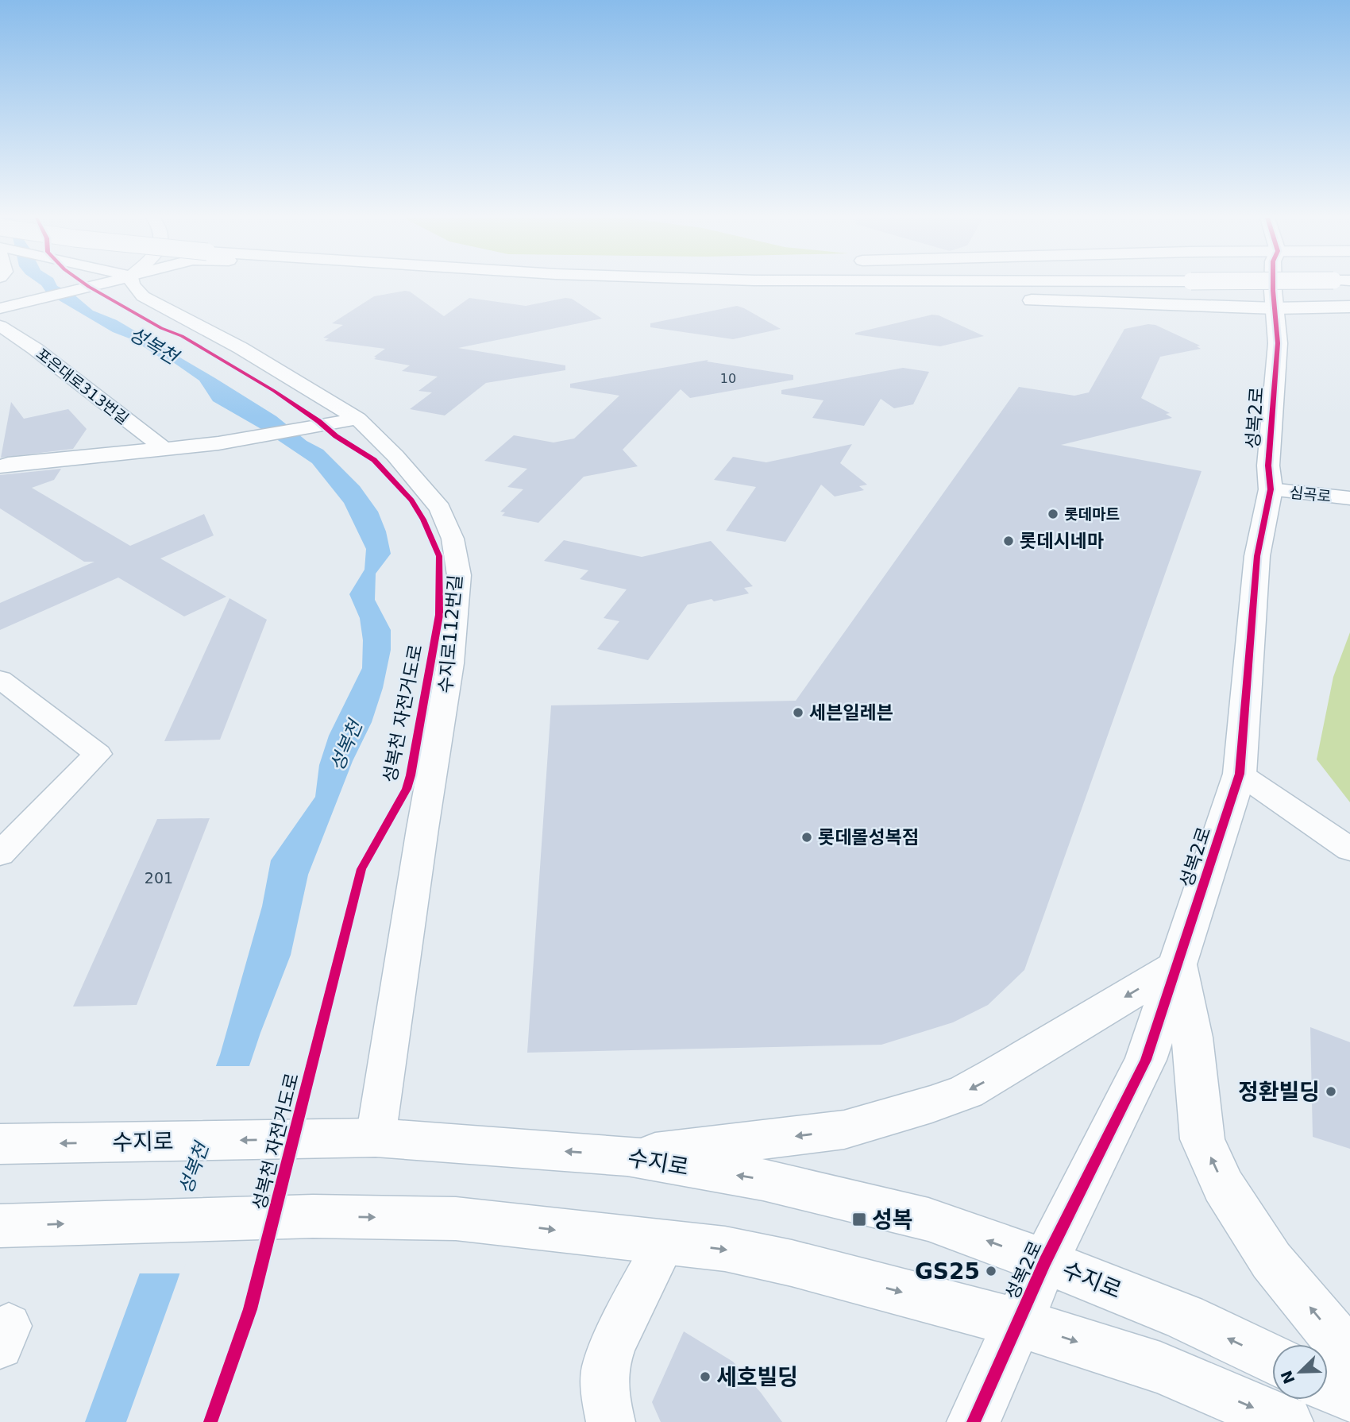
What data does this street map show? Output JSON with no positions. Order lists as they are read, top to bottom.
{
  "streets": {
    "main road": ["성복2로", "수지로"],
    "street": ["포은대로313번길", "심곡로", "수지로112번길"],
    "cycle path": ["성복천 자전거도로"]
  },
  "crossings": [
    ["성복2로", "심곡로"],
    ["성복2로", "수지로"],
    ["수지로112번길", "수지로"]
  ],
  "water": ["성복천"],
  "places": {
    "other": [
      "롯데마트",
      "롯데시네마",
      "세븐일레븐",
      "롯데몰성복점",
      "정환빌딩",
      "GS25",
      "세호빌딩"
    ],
    "transit": ["성복"]
  },
  "house_numbers": ["10", "201"],
  "north": "bottom left"
}
